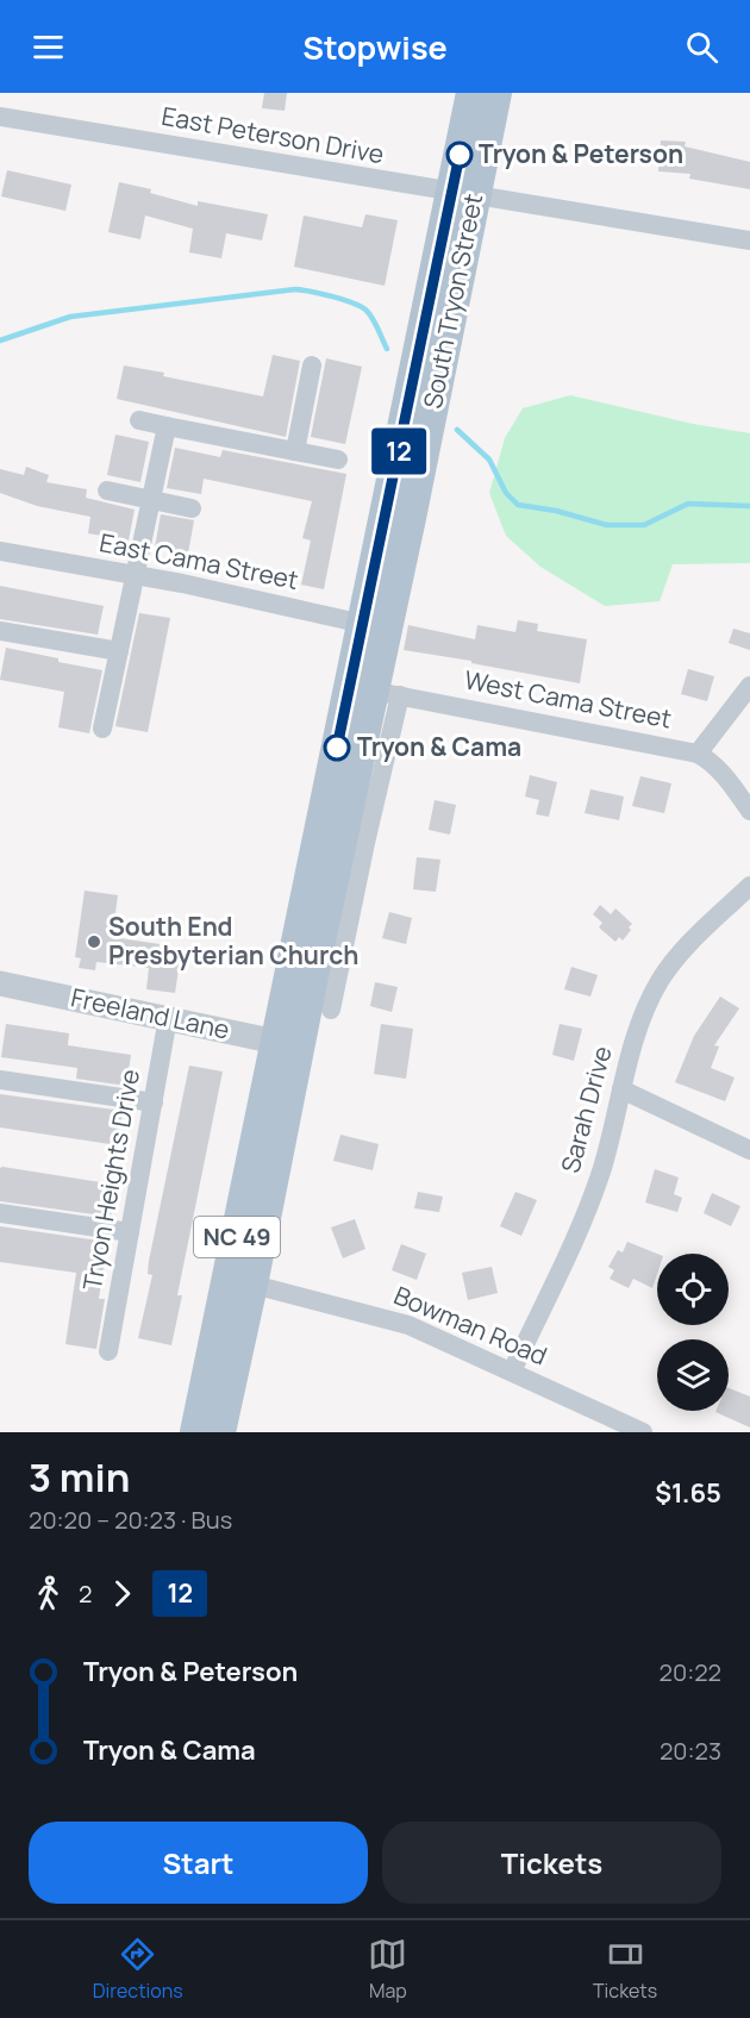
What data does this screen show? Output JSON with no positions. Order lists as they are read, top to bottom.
{
  "streets": {
    "main road": ["South Tryon Street", "NC 49"],
    "street": [
      "East Peterson Drive",
      "East Cama Street",
      "West Cama Street",
      "Freeland Lane",
      "Sarah Drive",
      "Tryon Heights Drive",
      "Bowman Road"
    ]
  },
  "crossings": [
    ["East Peterson Drive", "South Tryon Street"],
    ["South Tryon Street", "East Cama Street"],
    ["South Tryon Street", "West Cama Street"],
    ["South Tryon Street", "Freeland Lane"],
    ["South Tryon Street", "Bowman Road"],
    ["Freeland Lane", "Tryon Heights Drive"],
    ["Sarah Drive", "Bowman Road"]
  ],
  "places": ["Tryon & Peterson", "Tryon & Cama", "South End Presbyterian Church"],
  "lines": ["bus line 12"],
  "page": {
    "header": "Stopwise",
    "on_map": "12",
    "heading": ["3 min", "20:20 – 20:23 · Bus", "$1.65"],
    "legs": ["2", "12"],
    "list": [
      {
        "name": "Tryon & Peterson",
        "value": "20:22"
      },
      {
        "name": "Tryon & Cama",
        "value": "20:23"
      }
    ],
    "buttons": ["Start", "Tickets"],
    "tabs": ["Directions", "Map", "Tickets"]
  }
}
